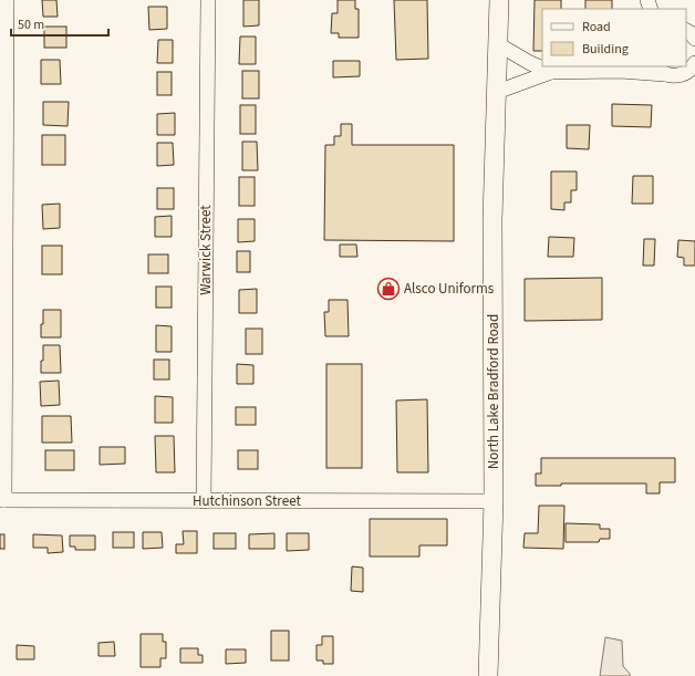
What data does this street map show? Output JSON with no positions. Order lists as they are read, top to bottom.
{
  "streets": {
    "main road": ["North Lake Bradford Road"],
    "street": ["Warwick Street", "Hutchinson Street"]
  },
  "crossings": [
    ["Warwick Street", "Hutchinson Street"],
    ["North Lake Bradford Road", "Hutchinson Street"]
  ],
  "places": {
    "shop": ["Alsco Uniforms"]
  },
  "legend": ["Road", "Building"],
  "scale_bar": "50 m"
}
